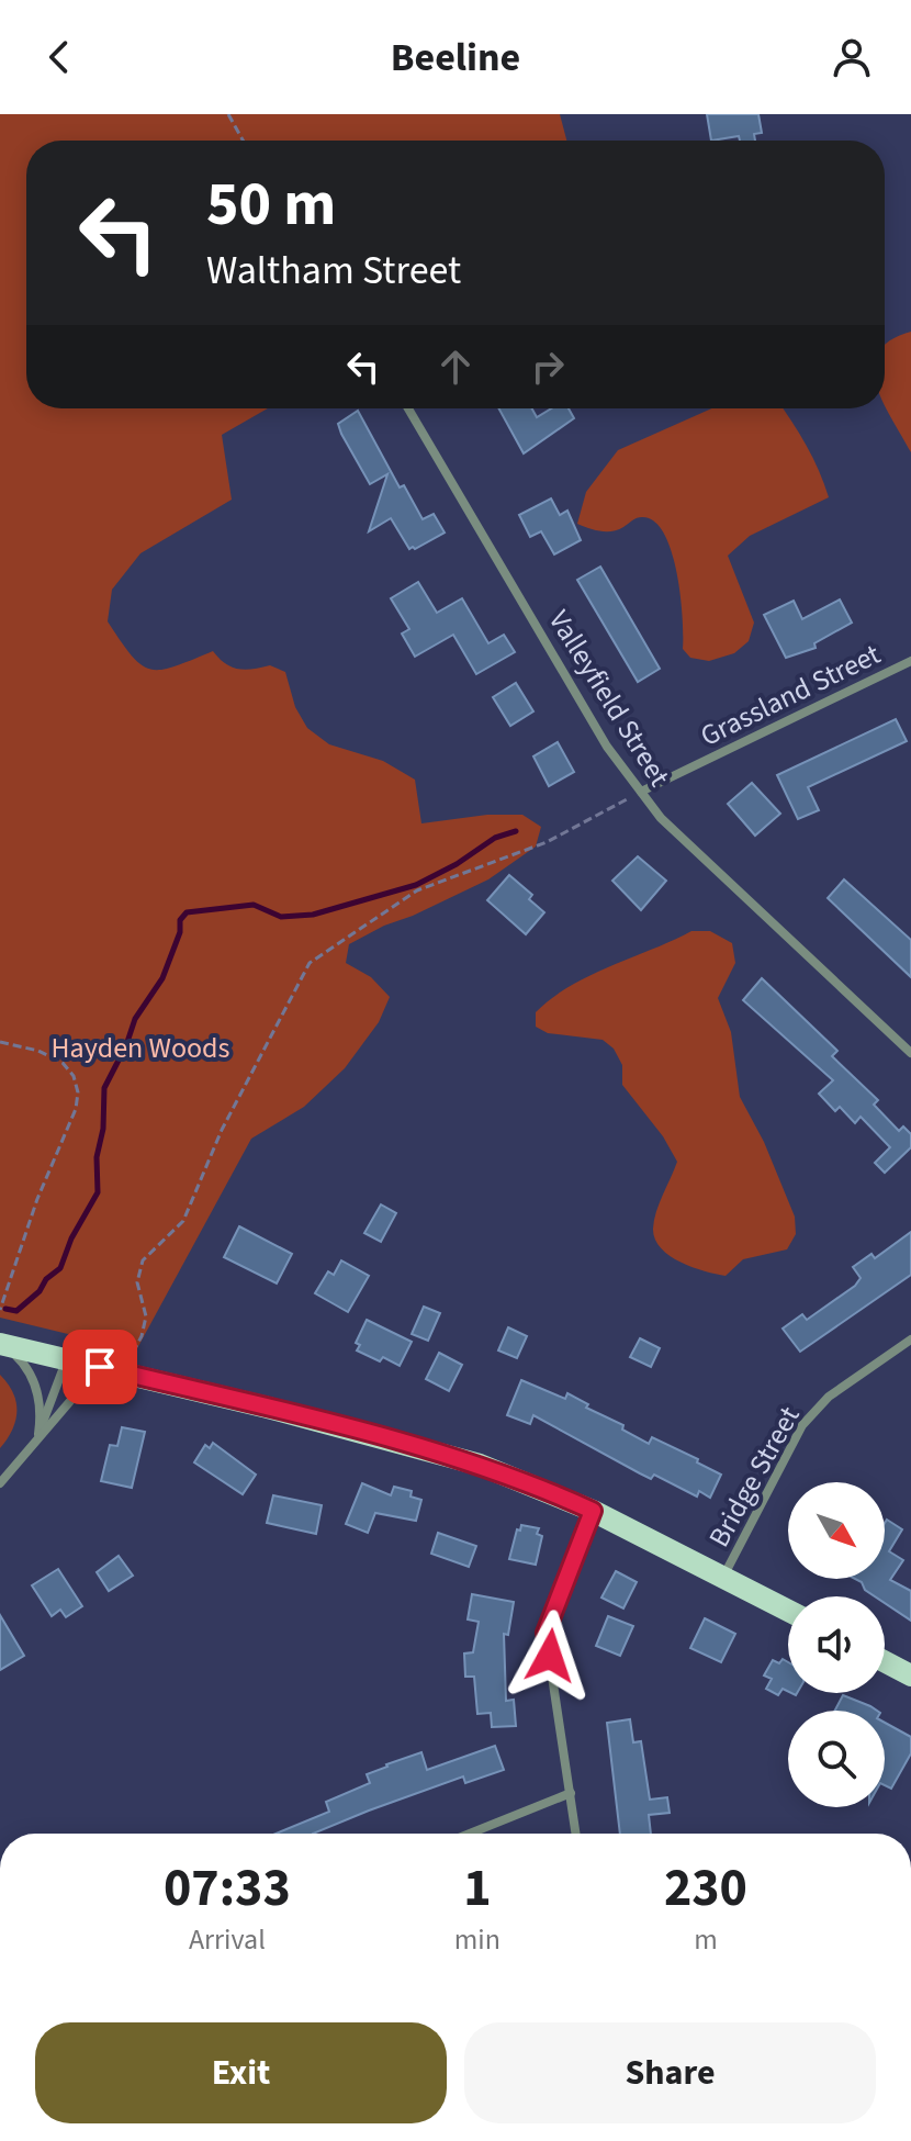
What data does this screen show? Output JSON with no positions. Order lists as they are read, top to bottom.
{
  "streets": {
    "street": ["Grassland Street", "Valleyfield Street", "Bridge Street"]
  },
  "crossings": [
    ["Grassland Street", "Valleyfield Street"]
  ],
  "parks": ["Hayden Woods"],
  "north": "bottom right",
  "page": {
    "header": "Beeline",
    "turn": ["50 m", "Waltham Street"],
    "eta": [
      "07:33",
      "Arrival",
      "1",
      "min",
      "230",
      "m"
    ],
    "buttons": ["Exit", "Share"]
  }
}
